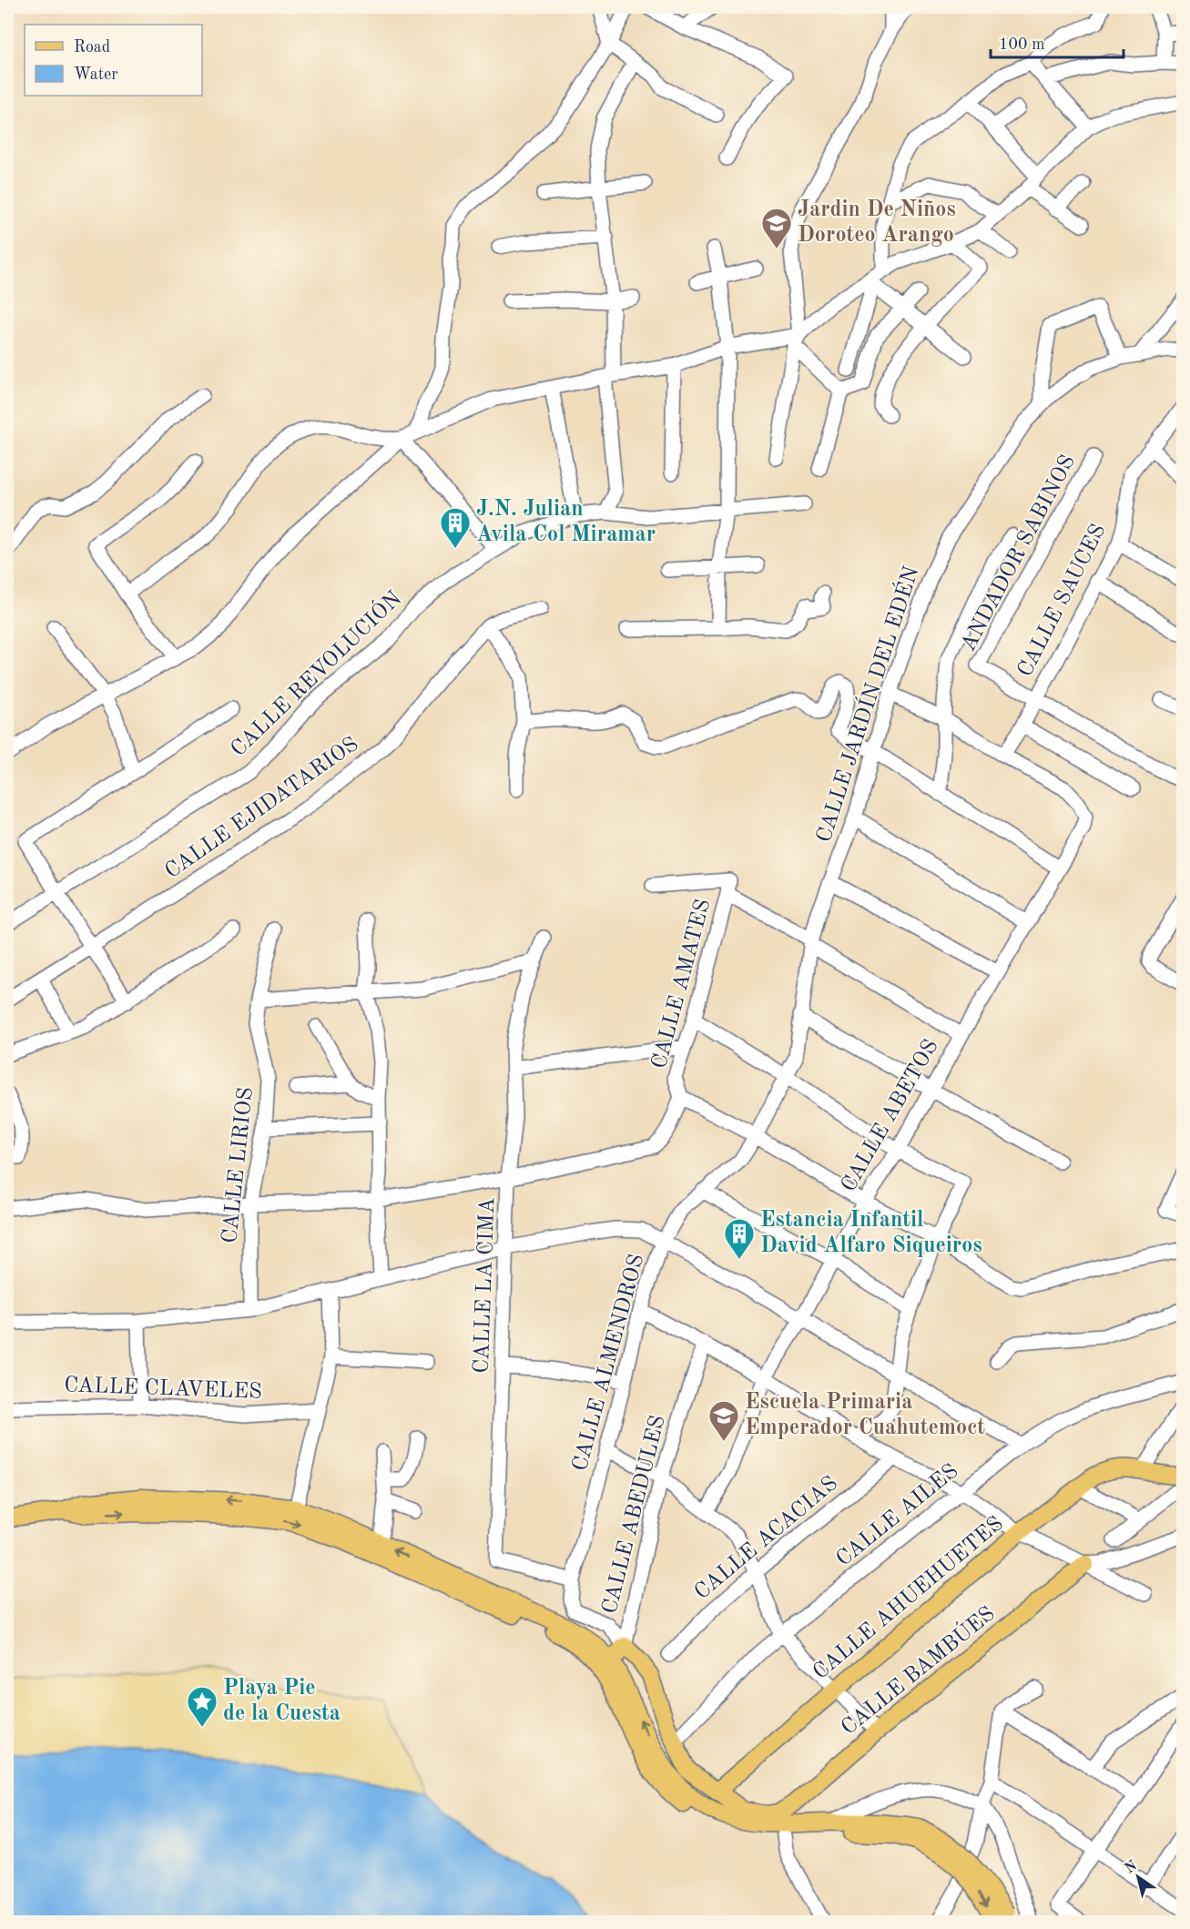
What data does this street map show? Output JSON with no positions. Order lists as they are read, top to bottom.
{
  "streets": {
    "main road": ["CALLE ABEDULES", "CALLE AHUEHUETES", "CALLE BAMBÚES"],
    "street": [
      "ANDADOR SABINOS",
      "CALLE SAUCES",
      "CALLE REVOLUCIÓN",
      "CALLE JARDÍN DEL EDÉN",
      "CALLE EJIDATARIOS",
      "CALLE AMATES",
      "CALLE ABETOS",
      "CALLE LIRIOS",
      "CALLE LA CIMA",
      "CALLE ALMENDROS",
      "CALLE CLAVELES",
      "CALLE AILES",
      "CALLE ACACIAS"
    ]
  },
  "crossings": [
    ["ANDADOR SABINOS", "CALLE SAUCES"],
    ["CALLE SAUCES", "CALLE ABETOS"],
    ["CALLE JARDÍN DEL EDÉN", "CALLE ALMENDROS"],
    ["CALLE AMATES", "CALLE ABETOS"],
    ["CALLE AMATES", "CALLE ALMENDROS"],
    ["CALLE LA CIMA", "CALLE ALMENDROS"],
    ["CALLE ALMENDROS", "CALLE ABEDULES"],
    ["CALLE AHUEHUETES", "CALLE BAMBÚES"]
  ],
  "places": {
    "school or university": ["Jardin De Niños Doroteo Arango", "Escuela Primaria Emperador Cuahutemoct"],
    "building": ["J.N. Julian Avila Col Miramar", "Estancia Infantil David Alfaro Siqueiros"],
    "place": ["Playa Pie de la Cuesta"]
  },
  "legend": ["Road", "Water"],
  "scale_bar": "100 m",
  "north": "top left"
}
